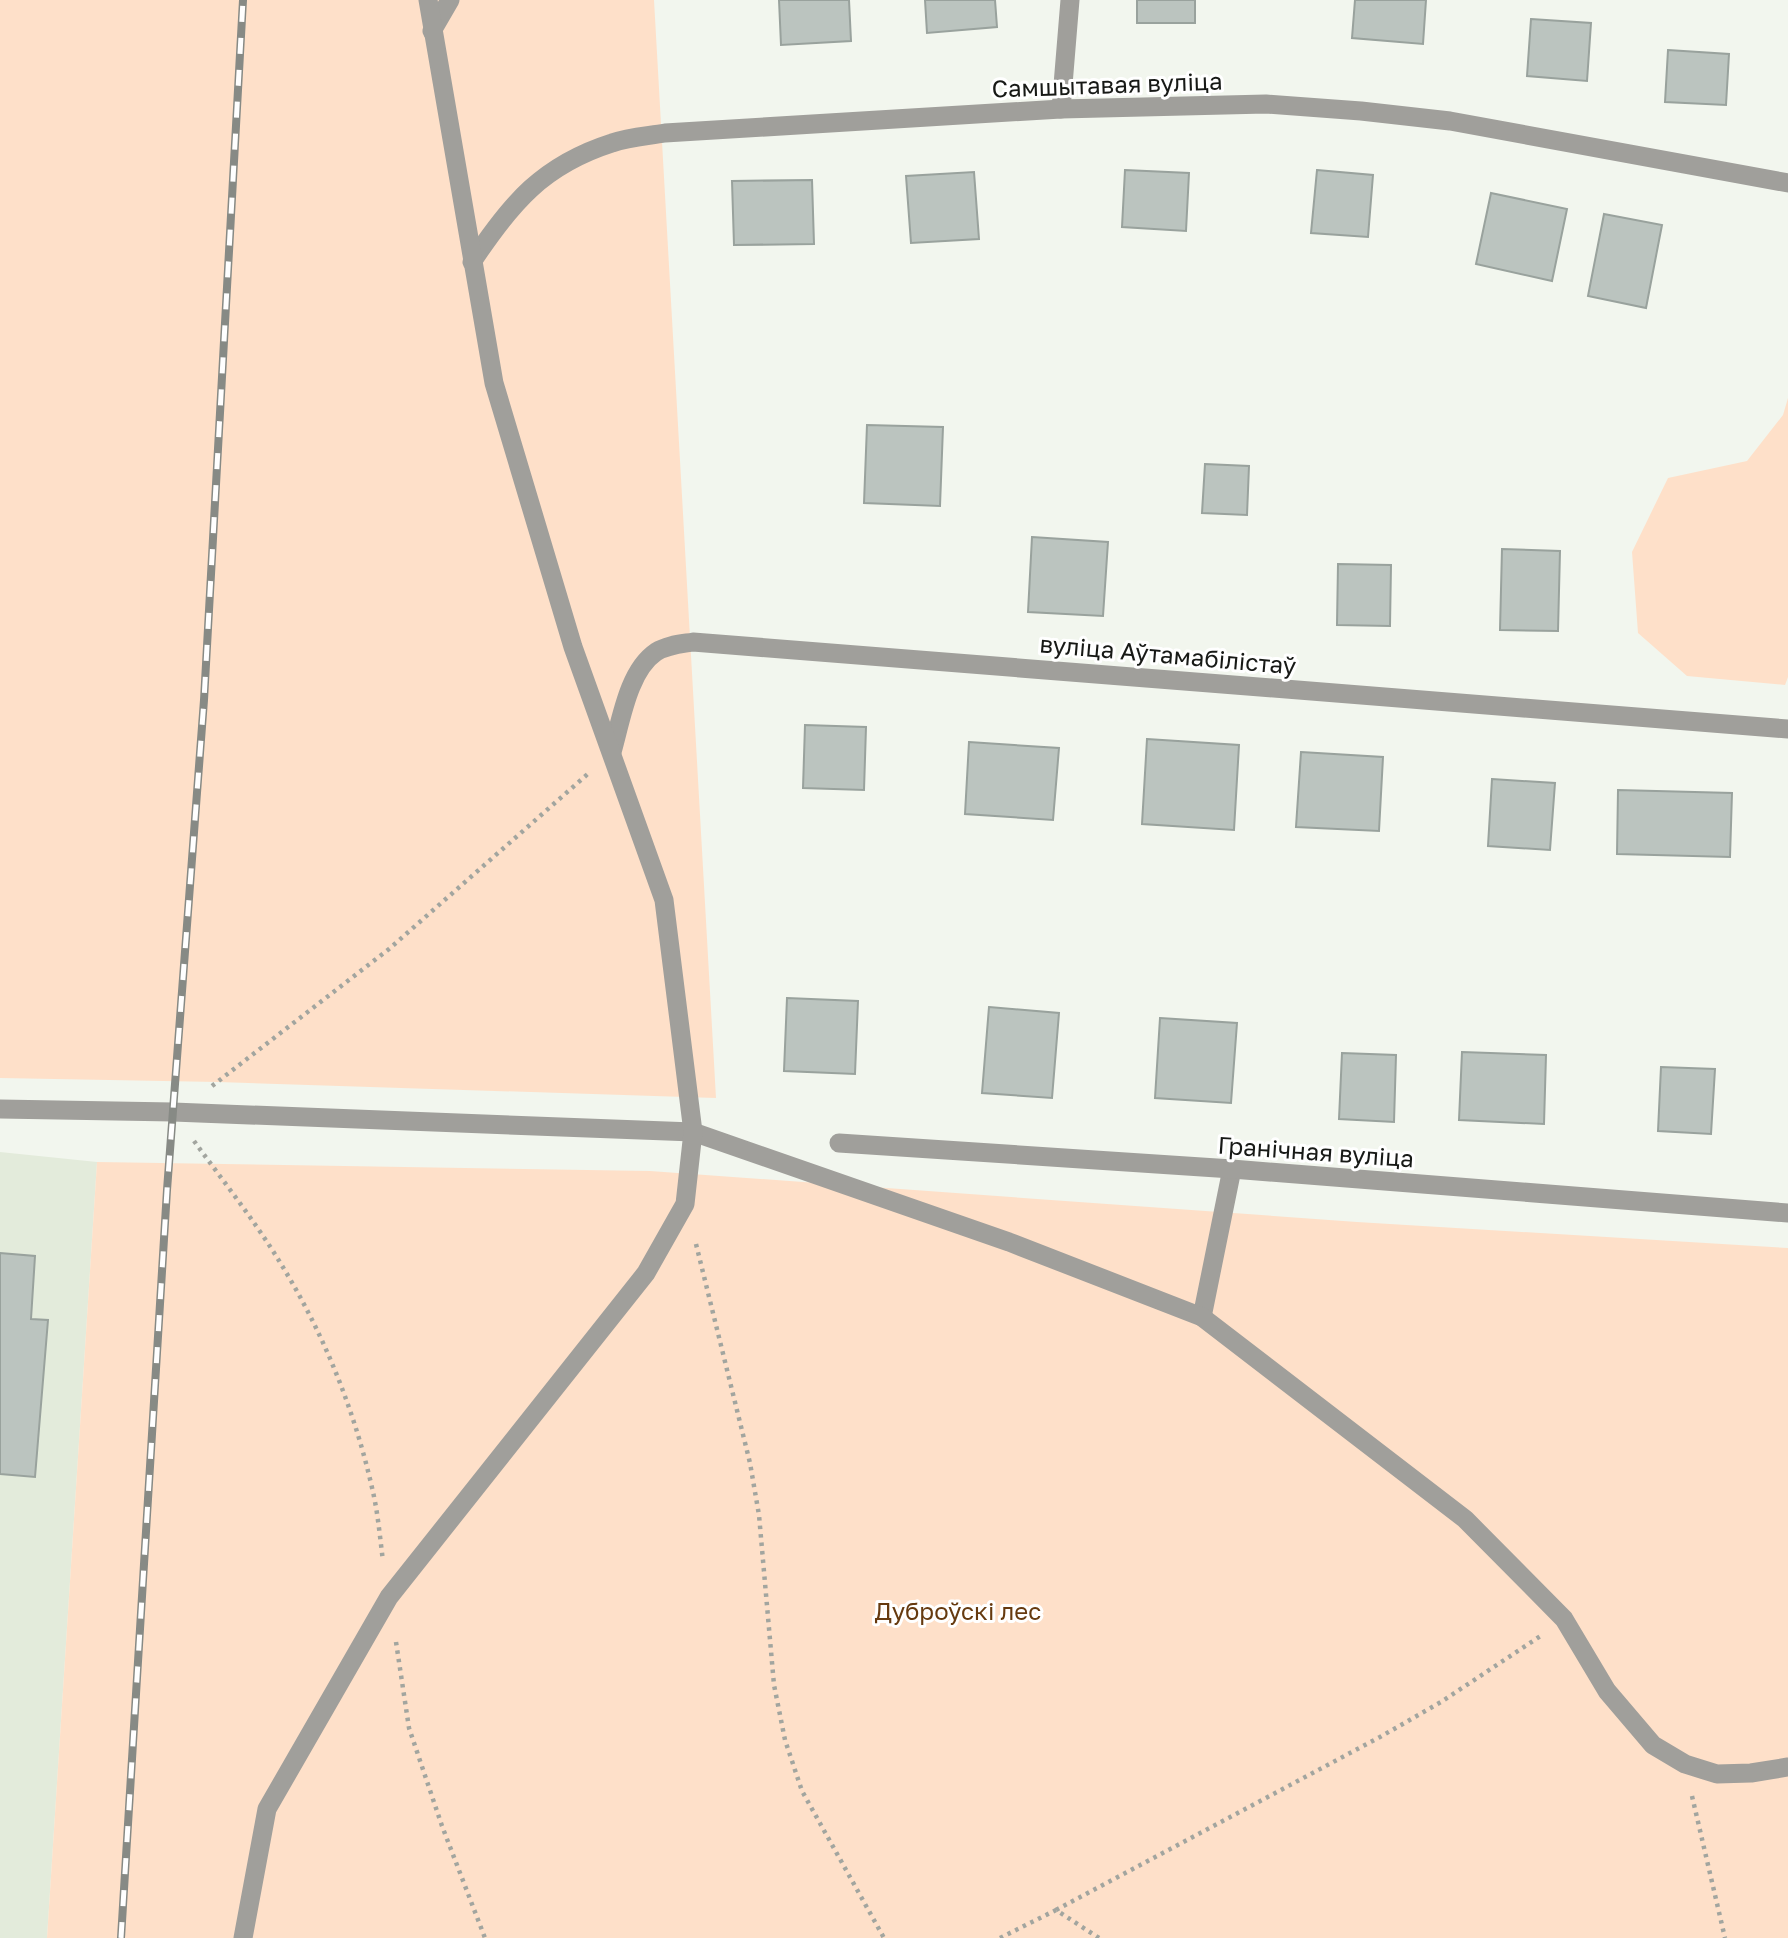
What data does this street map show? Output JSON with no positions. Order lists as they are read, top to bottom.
{
  "streets": {
    "street": ["Самшытавая вуліца", "вуліца Аўтамабілістаў", "Гранічная вуліца"]
  },
  "parks": ["Дуброўскі лес"]
}
